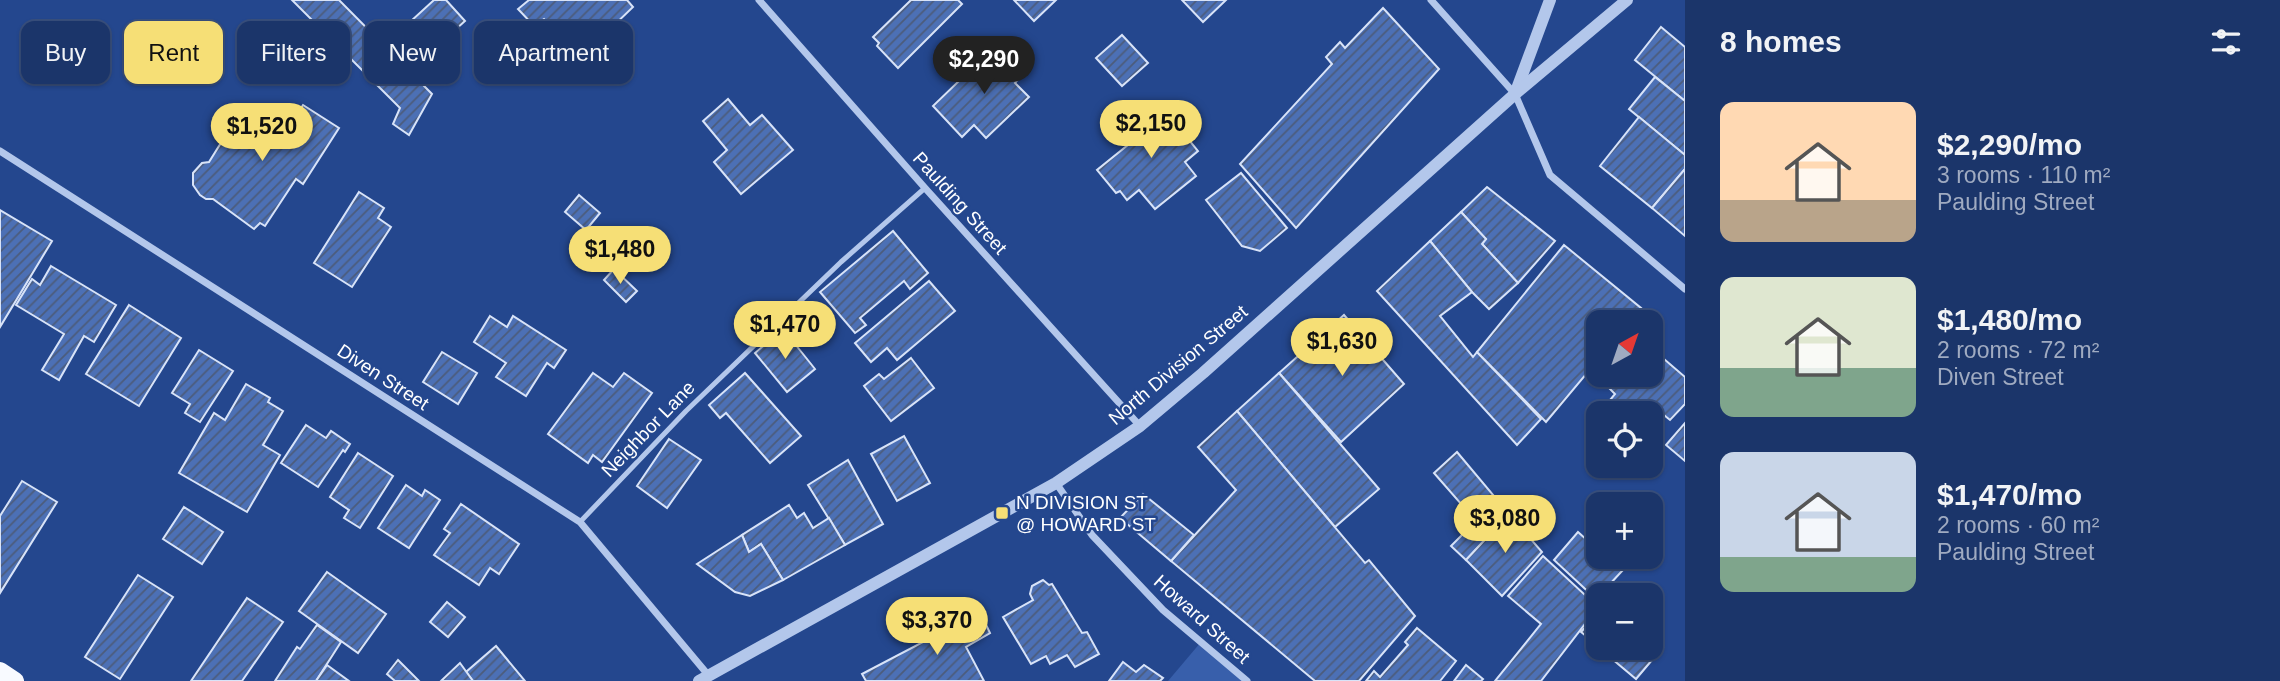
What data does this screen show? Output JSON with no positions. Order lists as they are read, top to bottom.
{
  "streets": {
    "street": [
      "Paulding Street",
      "North Division Street",
      "Diven Street",
      "Howard Street"
    ],
    "lane": ["Neighbor Lane"]
  },
  "crossings": [
    ["Paulding Street", "North Division Street"],
    ["Paulding Street", "Neighbor Lane"],
    ["North Division Street", "Diven Street"],
    ["North Division Street", "Howard Street"],
    ["Diven Street", "Neighbor Lane"]
  ],
  "places": {
    "transit": ["N DIVISION ST @ HOWARD ST"]
  },
  "north": "top right",
  "page": {
    "heading": "8 homes",
    "chip": [
      "Buy",
      "Rent",
      "Filters",
      "New",
      "Apartment"
    ],
    "price": [
      "$2,290",
      "$2,150",
      "$1,520",
      "$1,480",
      "$1,470",
      "$1,630",
      "$3,080",
      "$3,370"
    ],
    "list": [
      {
        "name": "$2,290/mo",
        "note": "3 rooms · 110 m² · Paulding Street"
      },
      {
        "name": "$1,480/mo",
        "note": "2 rooms · 72 m² · Diven Street"
      },
      {
        "name": "$1,470/mo",
        "note": "2 rooms · 60 m² · Paulding Street"
      }
    ],
    "map_buttons": ["+", "−"]
  }
}
